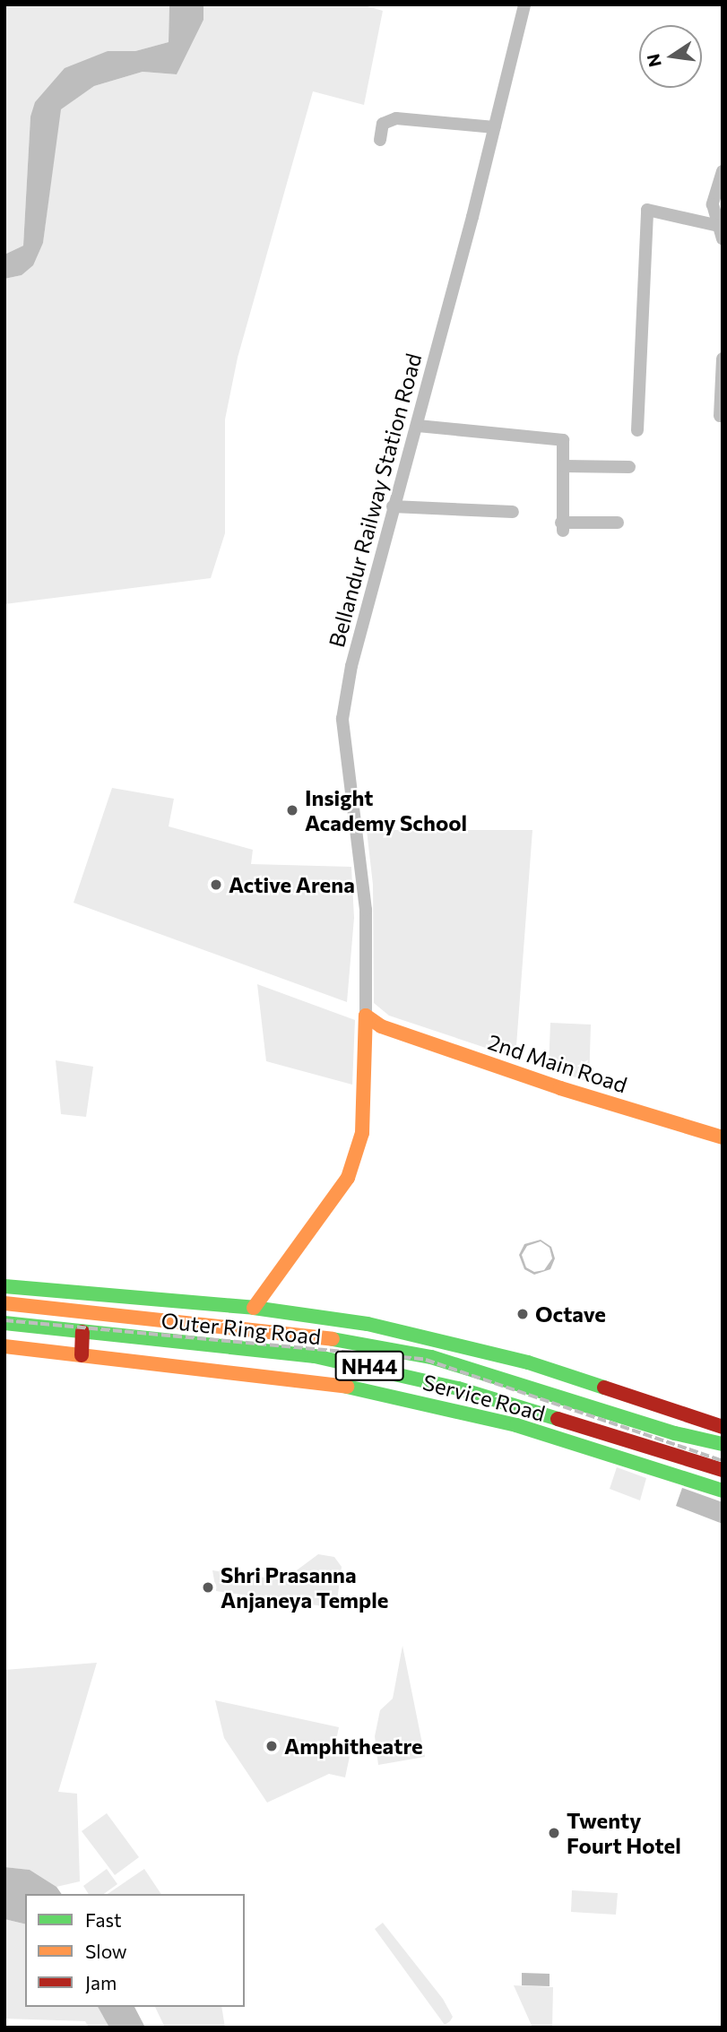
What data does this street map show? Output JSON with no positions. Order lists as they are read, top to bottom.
{
  "streets": {
    "main road": [
      "2nd Main Road",
      "Outer Ring Road",
      "NH44",
      "Service Road"
    ],
    "street": ["Bellandur Railway Station Road"]
  },
  "crossings": [
    ["Bellandur Railway Station Road", "2nd Main Road"]
  ],
  "places": [
    "Insight Academy School",
    "Active Arena",
    "Octave",
    "Shri Prasanna Anjaneya Temple",
    "Amphitheatre",
    "Twenty Fourt Hotel"
  ],
  "legend": ["Fast", "Slow", "Jam"],
  "north": "left"
}
